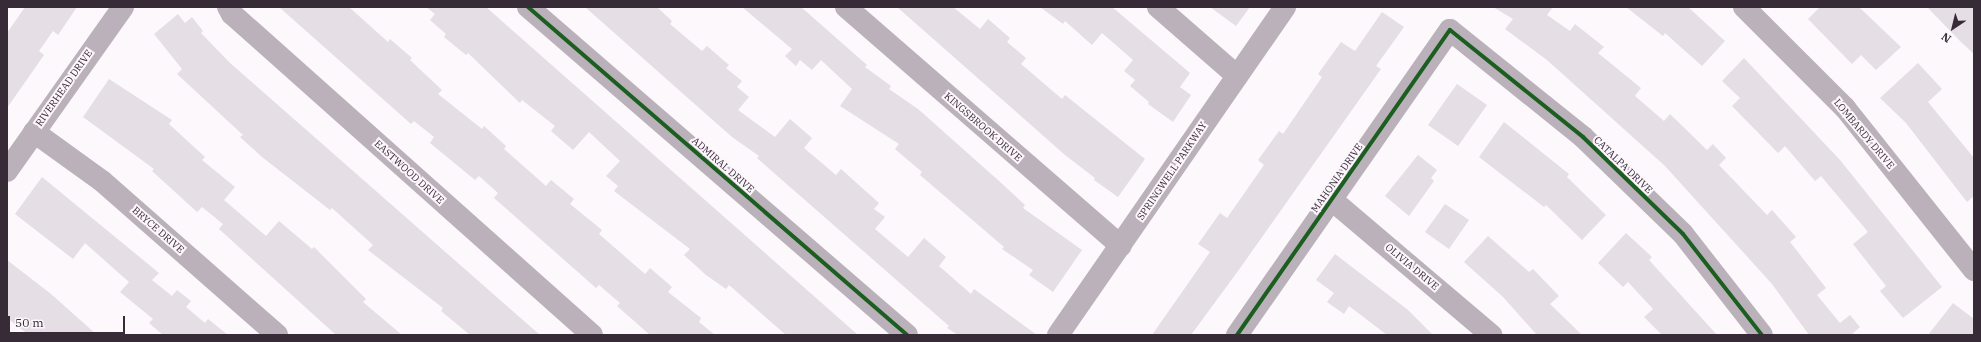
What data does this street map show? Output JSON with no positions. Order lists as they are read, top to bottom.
{
  "streets": {
    "street": [
      "RIVERHEAD DRIVE",
      "KINGSBROOK DRIVE",
      "LOMBARDY DRIVE",
      "ADMIRAL DRIVE",
      "CATALPA DRIVE",
      "SPRINGWELL PARKWAY",
      "EASTWOOD DRIVE",
      "MAHONIA DRIVE",
      "BRYCE DRIVE",
      "OLIVIA DRIVE"
    ]
  },
  "crossings": [
    ["RIVERHEAD DRIVE", "BRYCE DRIVE"],
    ["KINGSBROOK DRIVE", "SPRINGWELL PARKWAY"],
    ["CATALPA DRIVE", "MAHONIA DRIVE"],
    ["MAHONIA DRIVE", "OLIVIA DRIVE"]
  ],
  "scale_bar": "50 m",
  "north": "bottom left"
}
